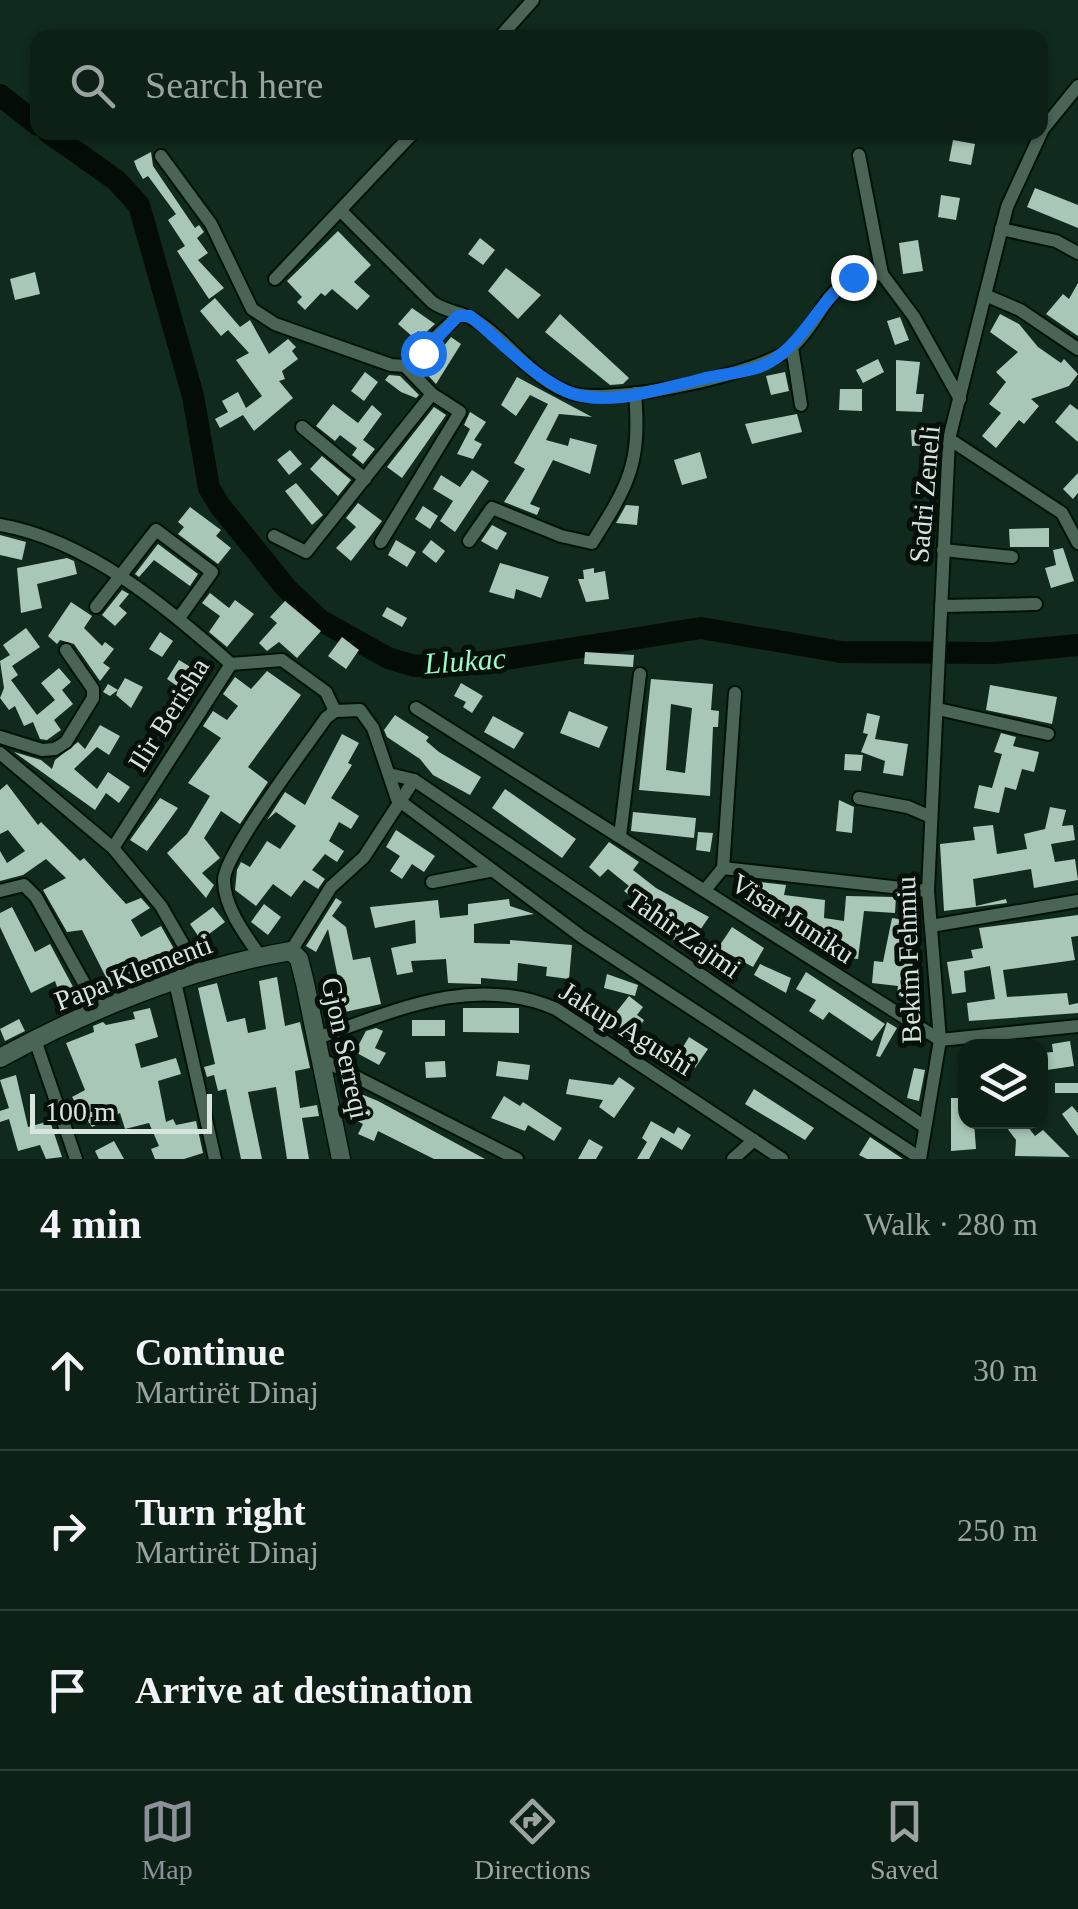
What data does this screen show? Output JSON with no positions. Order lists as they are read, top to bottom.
{
  "streets": {
    "street": [
      "Sadri Zeneli",
      "Ilir Berisha",
      "Visar Juniku",
      "Tahir Zajmi",
      "Bekim Fehmiu",
      "Papa Klementi",
      "Jakup Agushi",
      "Gjon Serreqi"
    ]
  },
  "crossings": [
    ["Sadri Zeneli", "Bekim Fehmiu"],
    ["Visar Juniku", "Bekim Fehmiu"],
    ["Tahir Zajmi", "Bekim Fehmiu"],
    ["Papa Klementi", "Gjon Serreqi"],
    ["Jakup Agushi", "Gjon Serreqi"]
  ],
  "water": ["Llukac"],
  "scale_bar": "100 m",
  "page": {
    "search": "Search here",
    "scale": "100 m",
    "heading": ["4 min", "Walk · 280 m"],
    "list": [
      ["Continue", "Martirët Dinaj", "30 m"],
      ["Turn right", "Martirët Dinaj", "250 m"],
      "Arrive at destination"
    ],
    "nav": ["Map", "Directions", "Saved"]
  }
}
